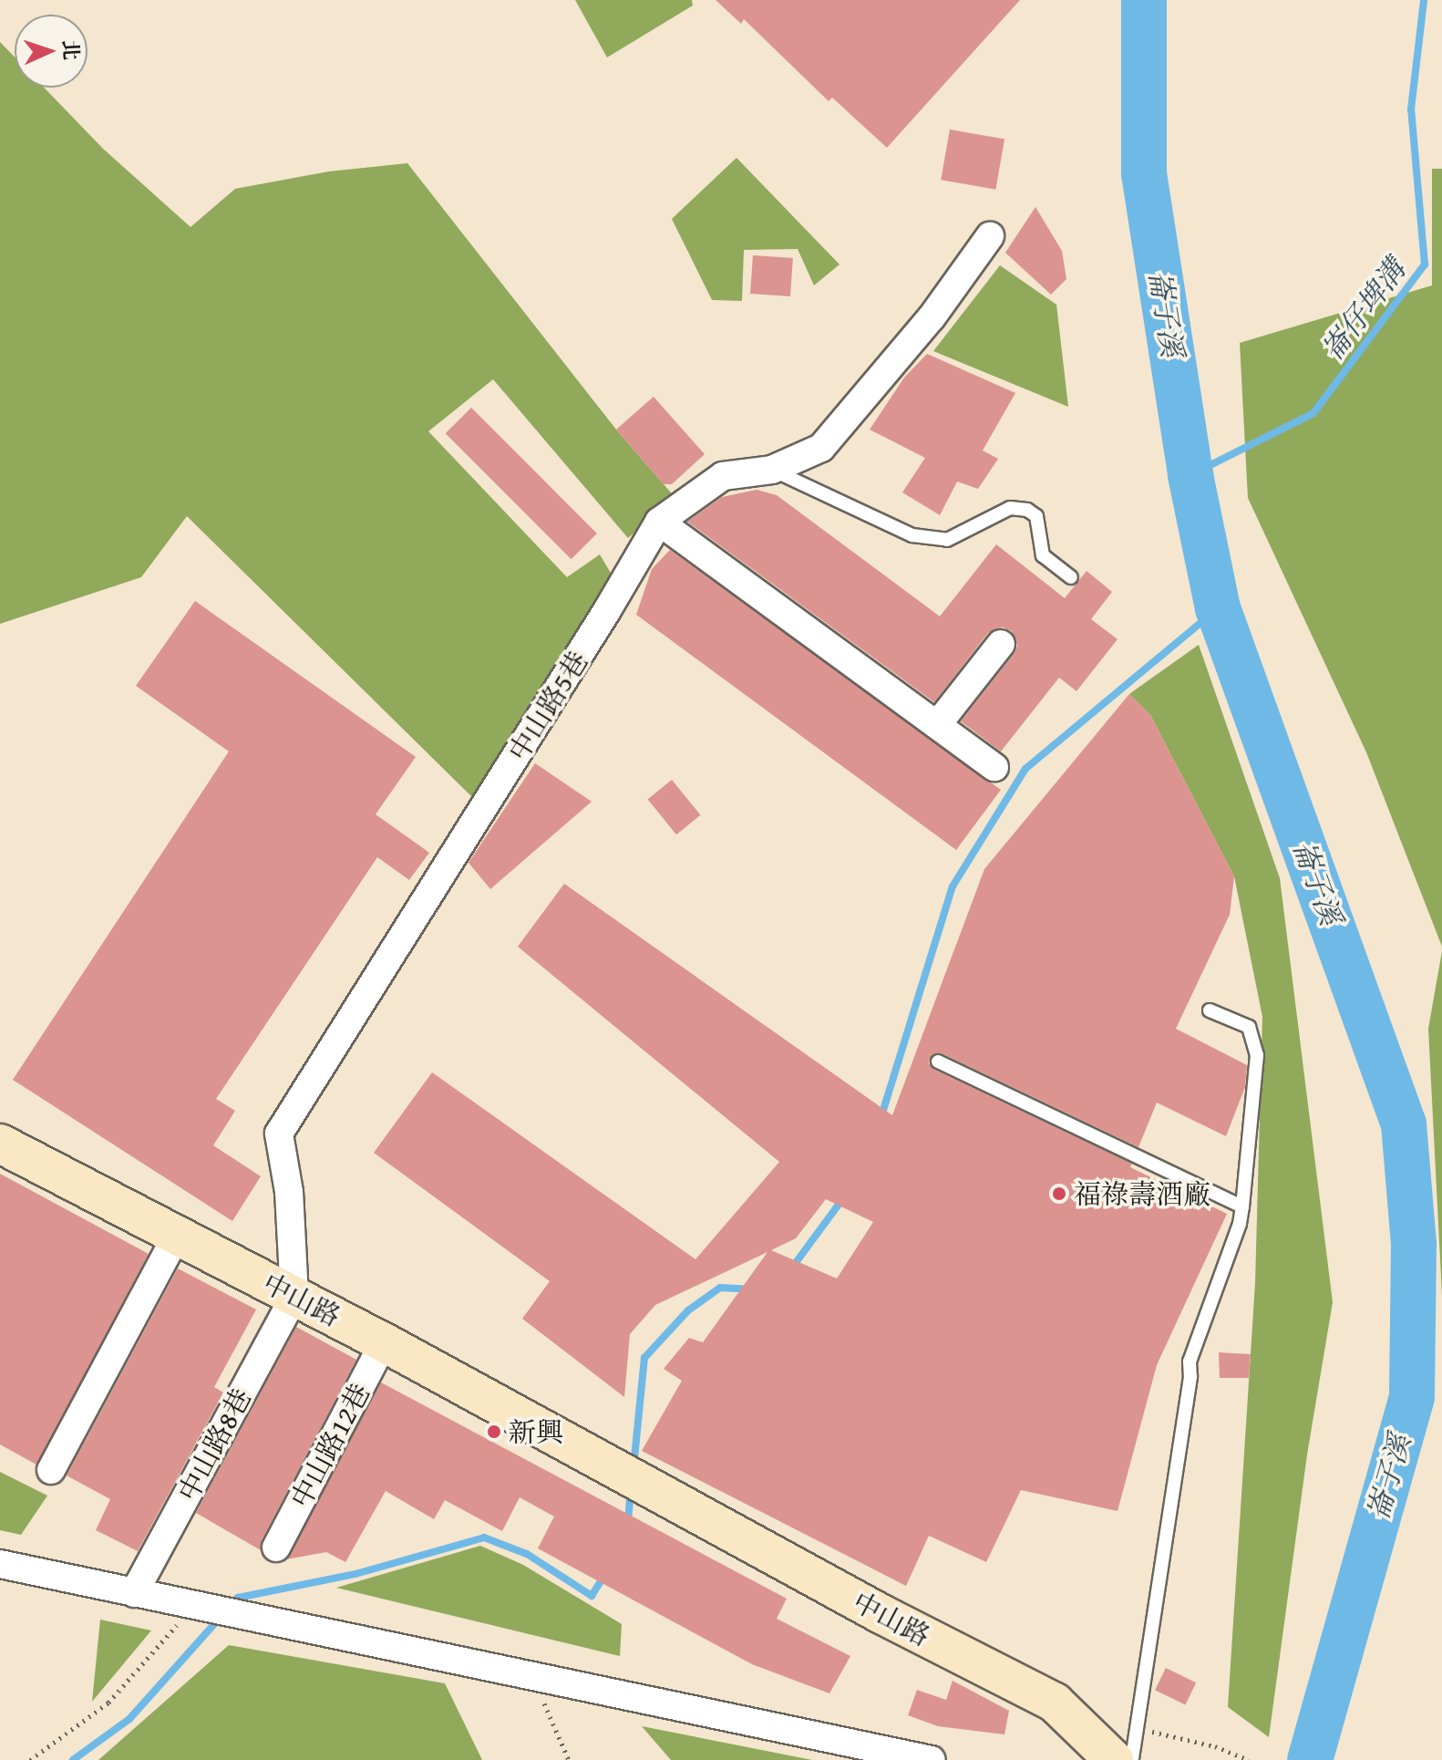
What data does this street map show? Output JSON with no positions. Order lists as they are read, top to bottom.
{
  "streets": {
    "main road": ["中山路"],
    "street": ["中山路5巷", "中山路8巷", "中山路12巷"]
  },
  "crossings": [
    ["中山路5巷", "中山路"],
    ["中山路5巷", "中山路8巷"],
    ["中山路", "中山路8巷"],
    ["中山路", "中山路12巷"]
  ],
  "water": ["崙仔埤溝", "崙子溪"],
  "places": ["福祿壽酒廠", "新興"],
  "north": "right"
}
